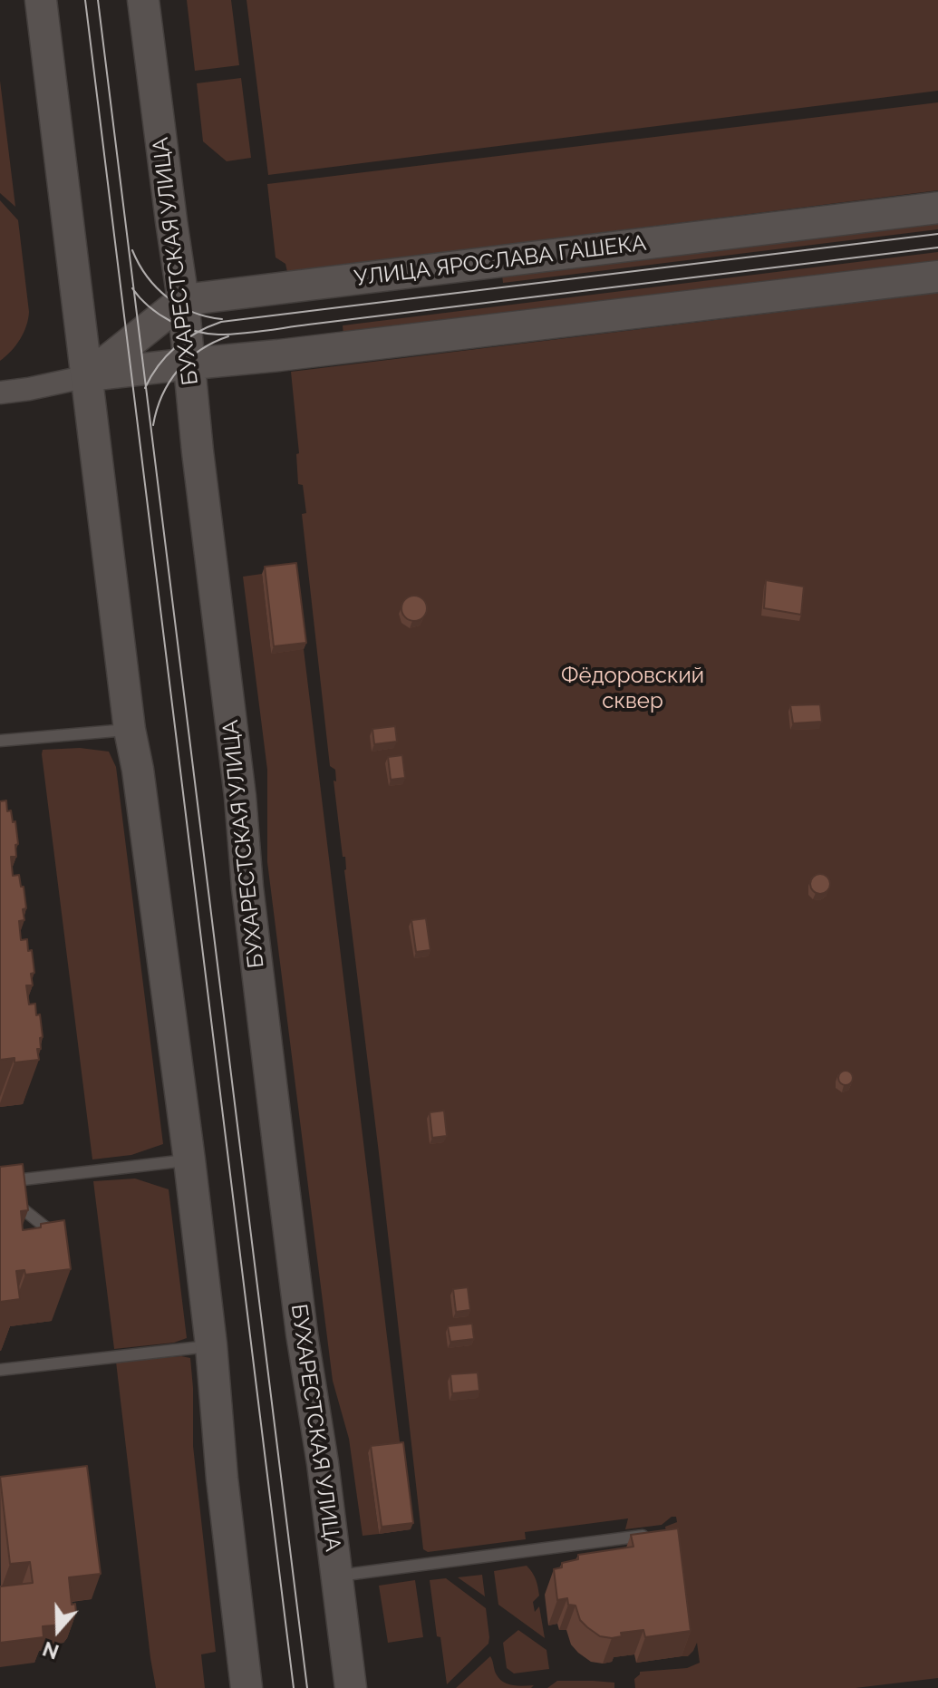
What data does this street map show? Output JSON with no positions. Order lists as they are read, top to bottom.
{
  "streets": {
    "street": ["БУХАРЕСТСКАЯ УЛИЦА", "УЛИЦА ЯРОСЛАВА ГАШЕКА"]
  },
  "crossings": [
    ["БУХАРЕСТСКАЯ УЛИЦА", "УЛИЦА ЯРОСЛАВА ГАШЕКА"]
  ],
  "parks": ["Фёдоровский сквер"],
  "north": "bottom"
}
